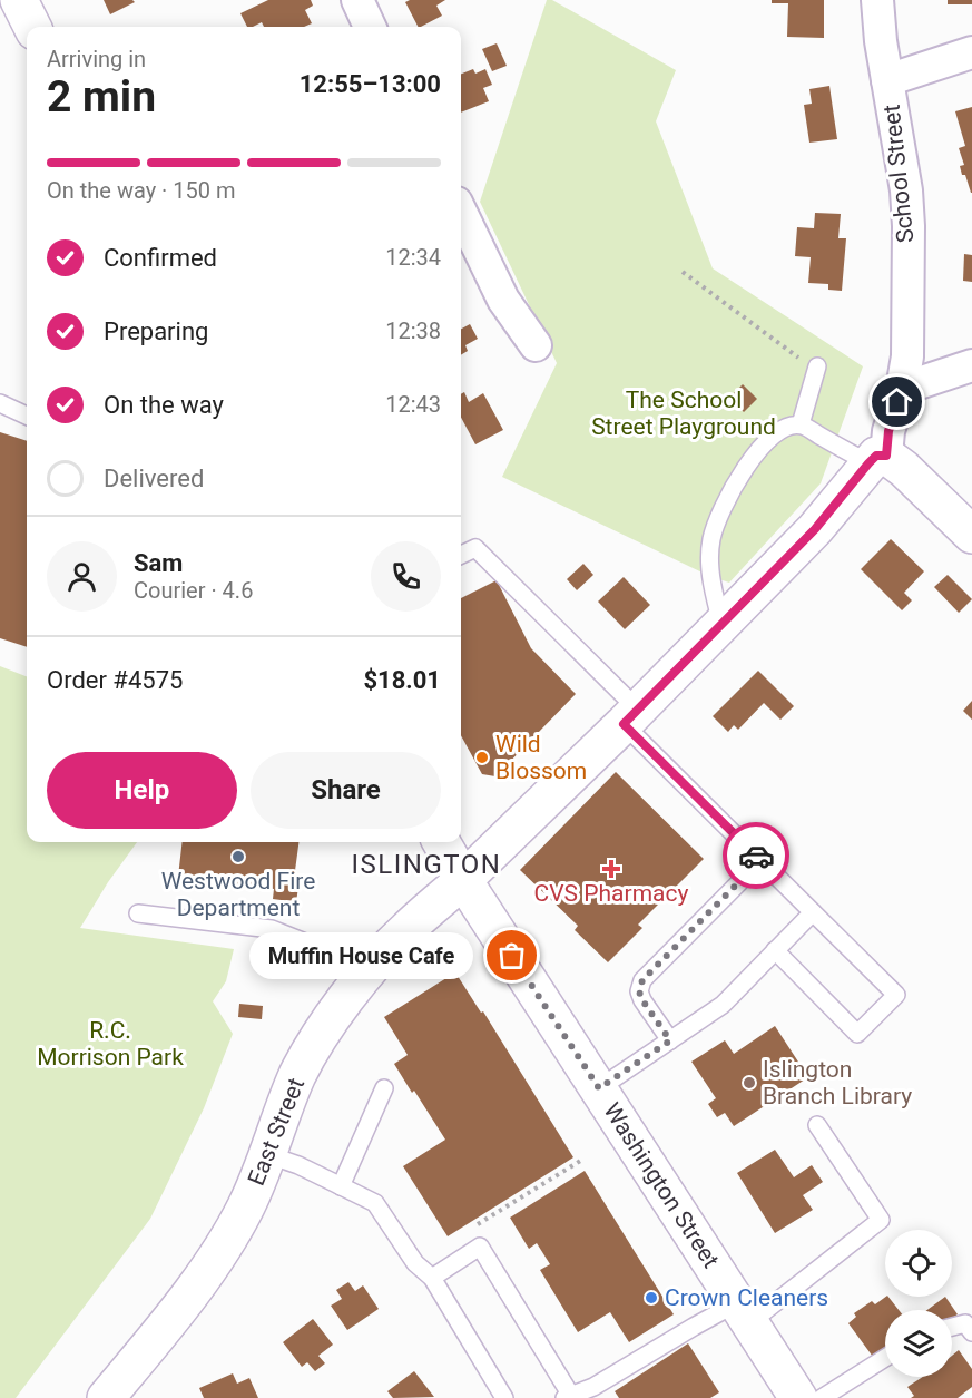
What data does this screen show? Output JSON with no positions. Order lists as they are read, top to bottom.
{
  "streets": {
    "main road": ["East Street", "Washington Street"],
    "street": ["School Street"]
  },
  "crossings": [
    ["East Street", "Washington Street"]
  ],
  "districts": ["ISLINGTON"],
  "parks": ["The School Street Playground", "R.C. Morrison Park"],
  "places": {
    "other": [
      "Wild Blossom",
      "Westwood Fire Department",
      "Muffin House Cafe",
      "Islington Branch Library",
      "Crown Cleaners"
    ],
    "health": ["CVS Pharmacy"]
  },
  "page": {
    "heading": ["2 min", "Arriving in", "12:55–13:00"],
    "panel": [
      "Sam",
      "Courier · 4.6",
      "Order #4575",
      "$18.01"
    ],
    "bar": "On the way · 150 m",
    "list": [
      ["Confirmed", "12:34"],
      ["Preparing", "12:38"],
      ["On the way", "12:43"],
      "Delivered"
    ],
    "buttons": ["Help", "Share"],
    "bubble": "Muffin House Cafe"
  }
}
